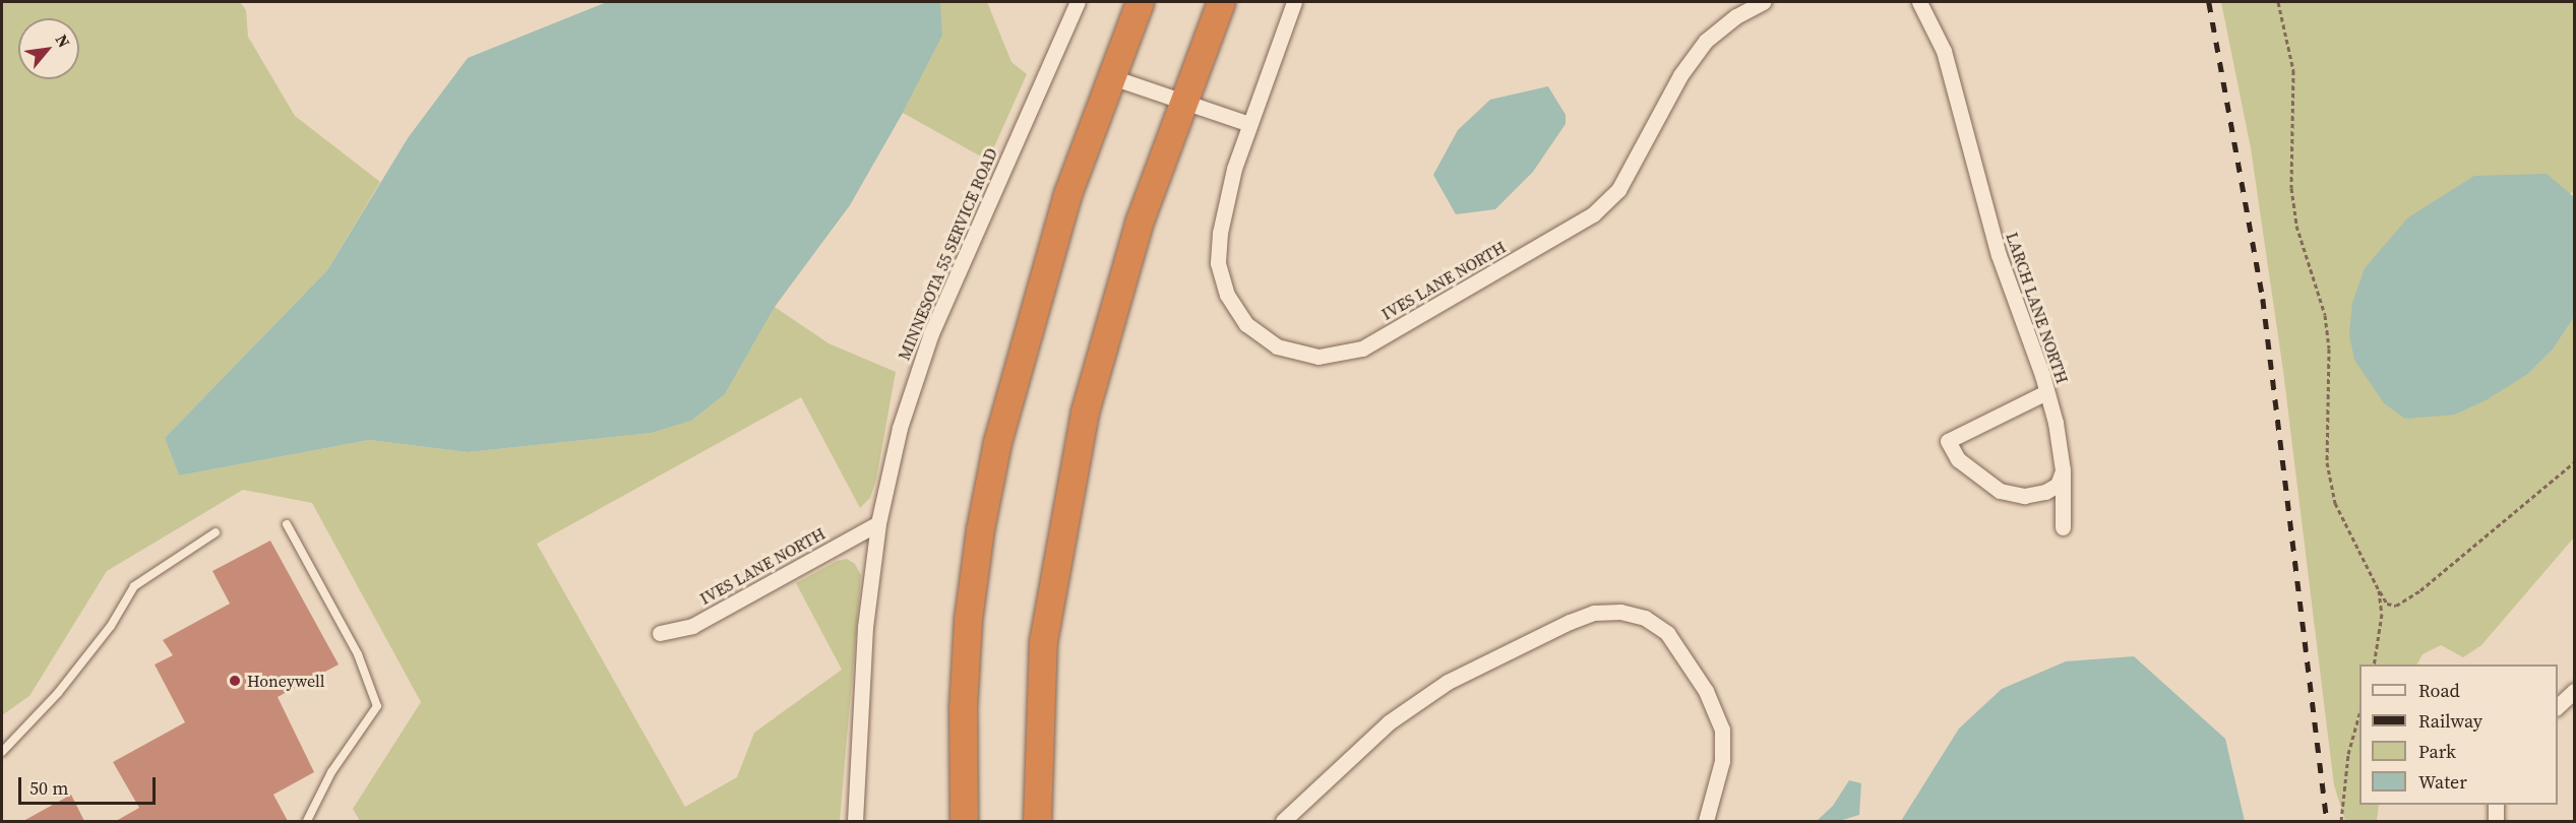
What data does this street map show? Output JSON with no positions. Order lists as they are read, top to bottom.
{
  "streets": {
    "street": ["MINNESOTA 55 SERVICE ROAD", "IVES LANE NORTH", "LARCH LANE NORTH"]
  },
  "crossings": [
    ["MINNESOTA 55 SERVICE ROAD", "IVES LANE NORTH"]
  ],
  "places": ["Honeywell"],
  "legend": [
    "Road",
    "Railway",
    "Park",
    "Water"
  ],
  "scale_bar": "50 m",
  "north": "top right"
}
